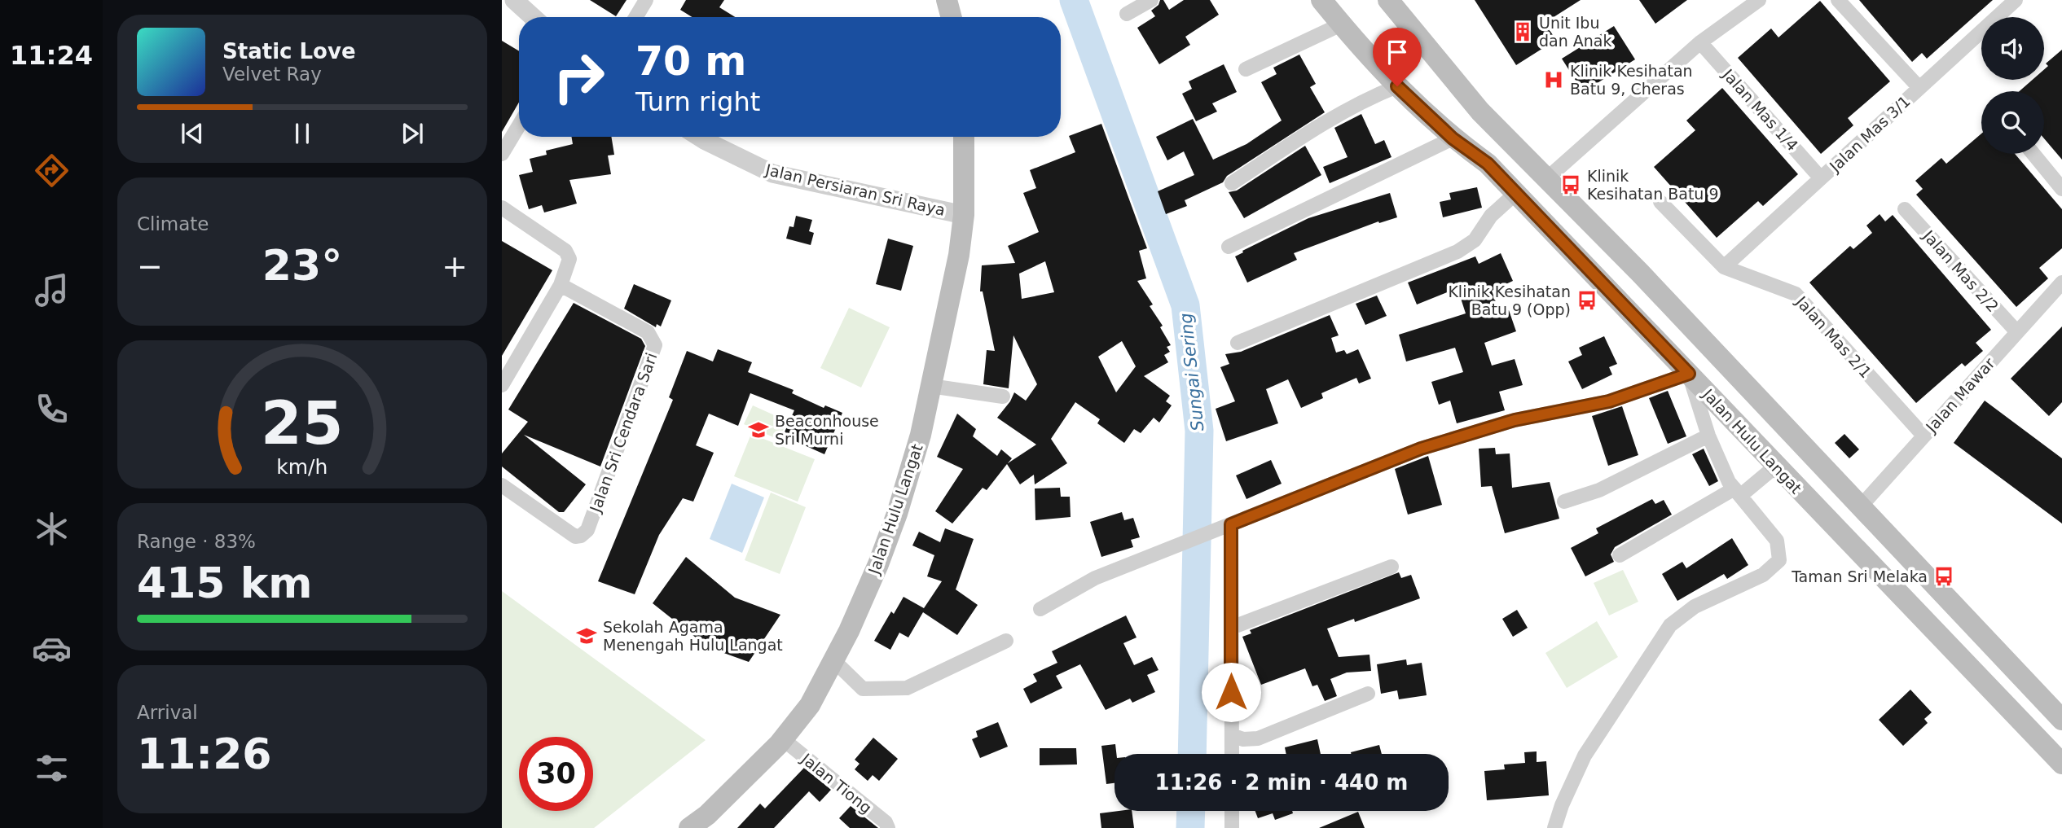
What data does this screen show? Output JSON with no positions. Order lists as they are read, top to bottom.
{
  "streets": {
    "main road": ["Jalan Hulu Langat"],
    "street": [
      "Jalan Mas 1/4",
      "Jalan Mas 3/1",
      "Jalan Persiaran Sri Raya",
      "Jalan Mas 2/2",
      "Jalan Mas 2/1",
      "Jalan Mawar",
      "Jalan Sri Cendara Sari",
      "Jalan Tiong"
    ]
  },
  "crossings": [
    ["Jalan Mas 1/4", "Jalan Mas 3/1"],
    ["Jalan Mas 3/1", "Jalan Mas 2/1"],
    ["Jalan Persiaran Sri Raya", "Jalan Hulu Langat"],
    ["Jalan Mas 2/2", "Jalan Mawar"],
    ["Jalan Mas 2/1", "Jalan Mawar"],
    ["Jalan Mawar", "Jalan Hulu Langat"],
    ["Jalan Hulu Langat", "Jalan Tiong"]
  ],
  "water": ["Sungai Sering"],
  "places": {
    "building": ["Unit Ibu dan Anak"],
    "hospital": ["Klinik Kesihatan Batu 9, Cheras"],
    "bus stop": ["Klinik Kesihatan Batu 9", "Klinik Kesihatan Batu 9 (Opp)", "Taman Sri Melaka"],
    "school or university": ["Beaconhouse Sri Murni", "Sekolah Agama Menengah Hulu Langat"]
  },
  "page": {
    "tabs": "11:24",
    "turn": ["70 m", "Turn right"],
    "song": ["Static Love", "Velvet Ray"],
    "tile": [
      "Climate",
      ["Range · 83%", "415 km"],
      ["Arrival", "11:26"]
    ],
    "heat": ["−", "23°", "+"],
    "limit": "30",
    "trip": "11:26 · 2 min · 440 m",
    "gauge": ["25", "km/h"]
  }
}
